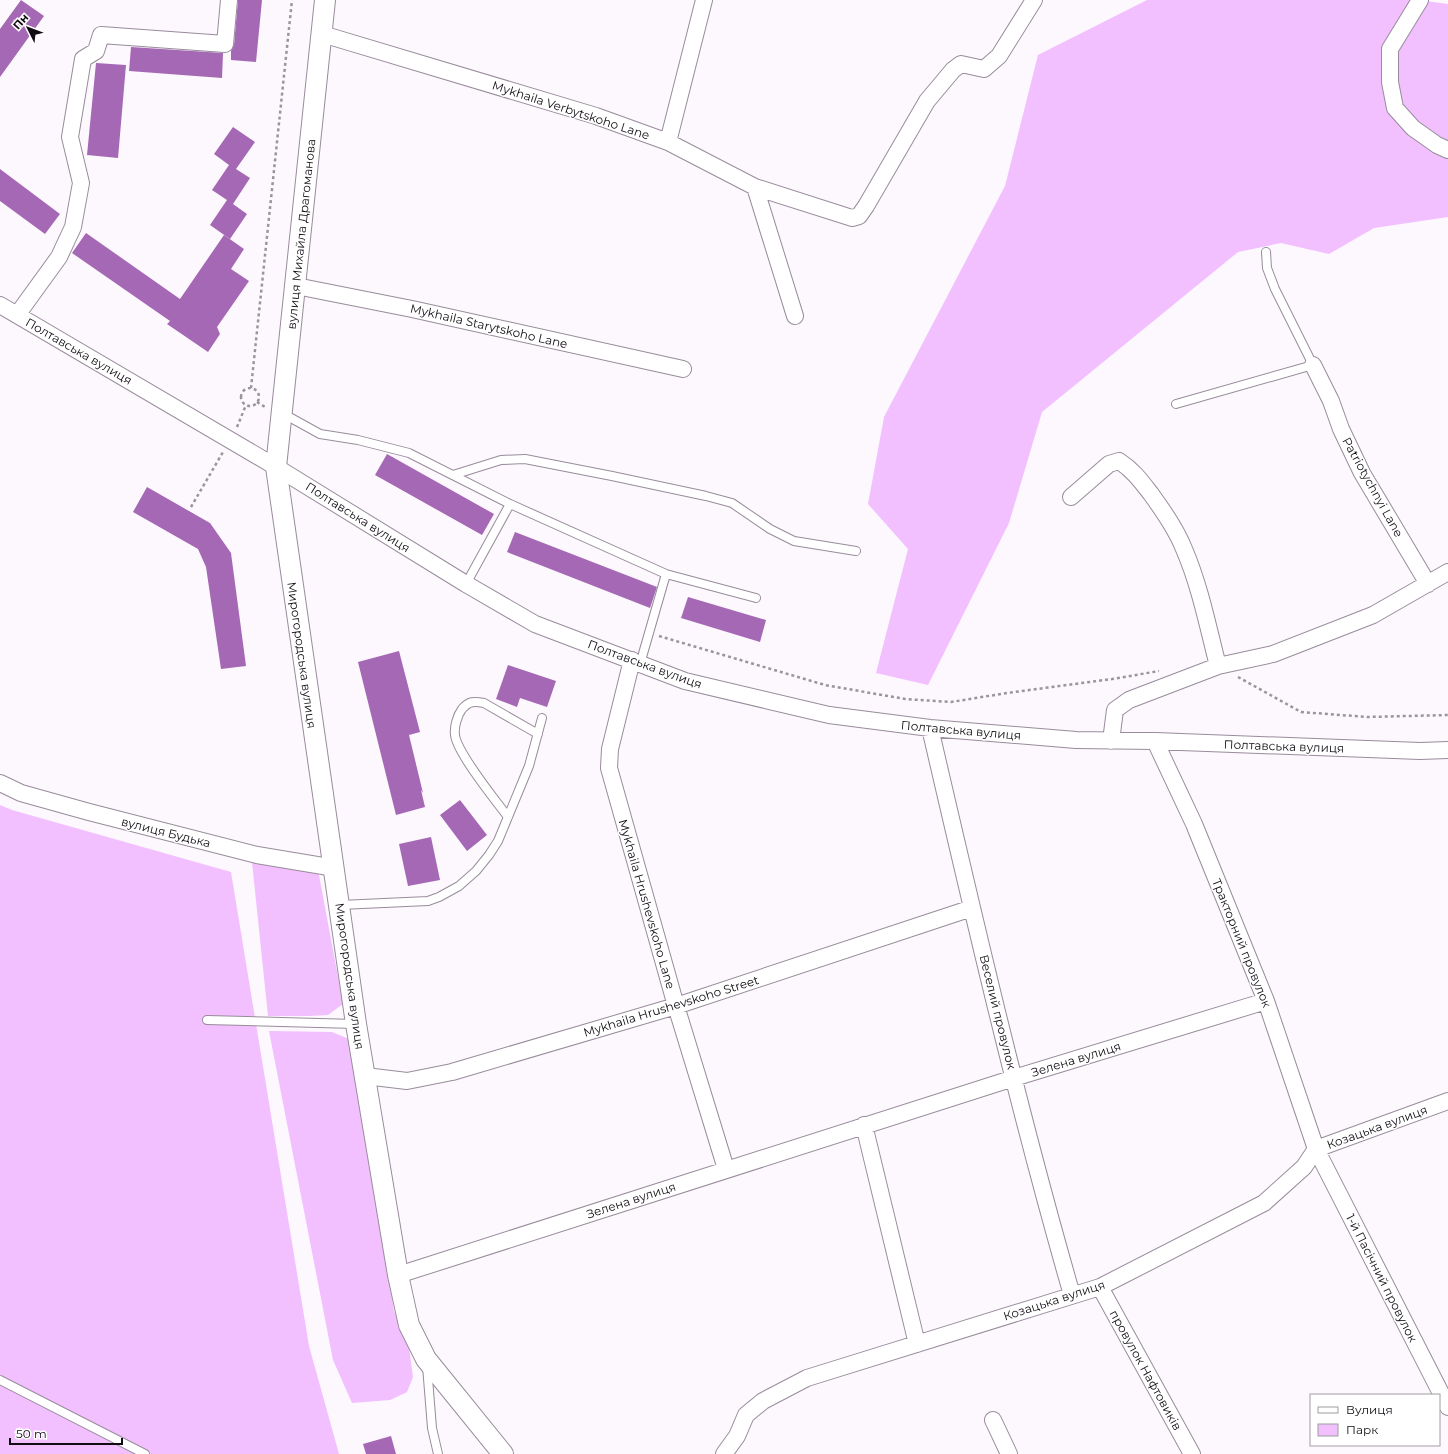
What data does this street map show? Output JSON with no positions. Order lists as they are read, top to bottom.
{
  "streets": {
    "street": [
      "Mykhaila Verbytskoho Lane",
      "вулиця Михайла Драгоманова",
      "Mykhaila Starytskoho Lane",
      "Полтавська вулиця",
      "Patriotychnyi Lane",
      "Мирогородська вулиця",
      "вулиця Будька",
      "Mykhaila Hrushevskoho Lane",
      "Тракторний провулок",
      "Mykhaila Hrushevskoho Street",
      "Веселий провулок",
      "Зелена вулиця",
      "Козацька вулиця",
      "1-й Пасічний провулок",
      "провулок Нафтовиків"
    ]
  },
  "crossings": [
    ["Mykhaila Verbytskoho Lane", "вулиця Михайла Драгоманова"],
    ["вулиця Михайла Драгоманова", "Mykhaila Starytskoho Lane"],
    ["вулиця Михайла Драгоманова", "Полтавська вулиця"],
    ["вулиця Михайла Драгоманова", "Мирогородська вулиця"],
    ["Полтавська вулиця", "Мирогородська вулиця"],
    ["Полтавська вулиця", "Mykhaila Hrushevskoho Lane"],
    ["Полтавська вулиця", "Тракторний провулок"],
    ["Полтавська вулиця", "Веселий провулок"],
    ["Мирогородська вулиця", "вулиця Будька"],
    ["Мирогородська вулиця", "Mykhaila Hrushevskoho Street"],
    ["Мирогородська вулиця", "Зелена вулиця"],
    ["Mykhaila Hrushevskoho Lane", "Mykhaila Hrushevskoho Street"],
    ["Mykhaila Hrushevskoho Lane", "Зелена вулиця"],
    ["Тракторний провулок", "Зелена вулиця"],
    ["Тракторний провулок", "Козацька вулиця"],
    ["Тракторний провулок", "1-й Пасічний провулок"],
    ["Mykhaila Hrushevskoho Street", "Веселий провулок"],
    ["Веселий провулок", "Зелена вулиця"],
    ["Веселий провулок", "Козацька вулиця"],
    ["Козацька вулиця", "1-й Пасічний провулок"],
    ["Козацька вулиця", "провулок Нафтовиків"]
  ],
  "legend": ["Вулиця", "Парк"],
  "scale_bar": "50 m",
  "north": "top left"
}
